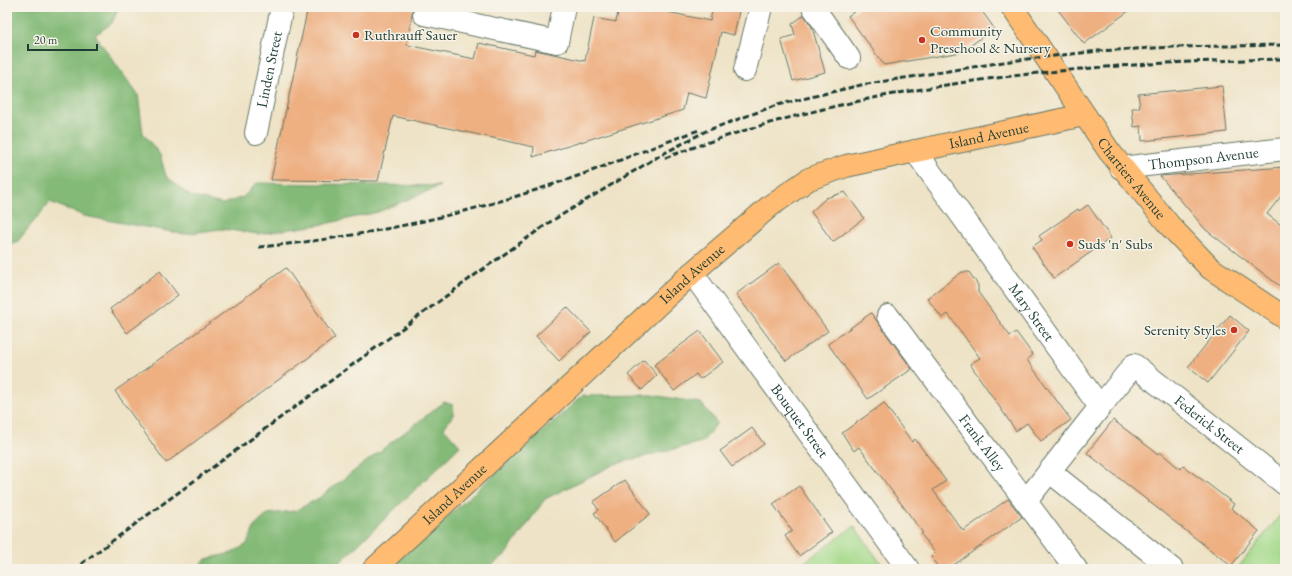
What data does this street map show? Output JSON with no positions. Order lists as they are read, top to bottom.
{
  "streets": {
    "main road": ["Island Avenue", "Chartiers Avenue"],
    "street": [
      "Linden Street",
      "Thompson Avenue",
      "Mary Street",
      "Bouquet Street",
      "Federick Street",
      "Frank Alley"
    ]
  },
  "crossings": [
    ["Island Avenue", "Chartiers Avenue"],
    ["Island Avenue", "Mary Street"],
    ["Island Avenue", "Bouquet Street"],
    ["Thompson Avenue", "Chartiers Avenue"],
    ["Mary Street", "Federick Street"]
  ],
  "places": [
    "Ruthrauff Sauer",
    "Community Preschool & Nursery",
    "Suds 'n' Subs",
    "Serenity Styles"
  ],
  "scale_bar": "20 m"
}
